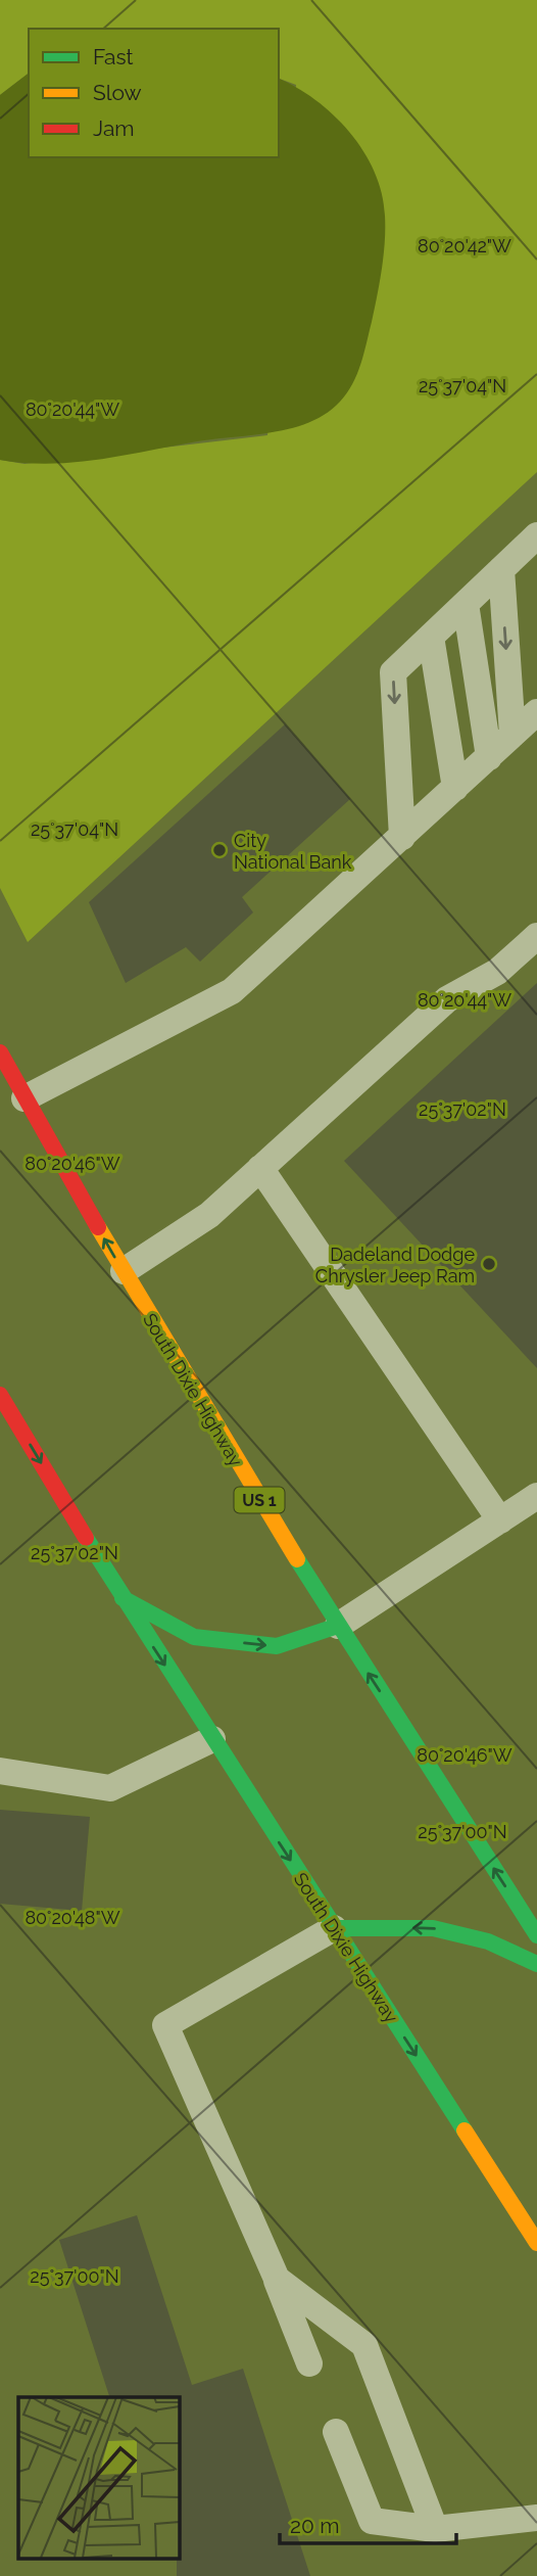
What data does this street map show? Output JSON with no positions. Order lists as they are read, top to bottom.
{
  "streets": {
    "highway": ["South Dixie Highway", "US 1"]
  },
  "places": ["City National Bank", "Dadeland Dodge Chrysler Jeep Ram"],
  "legend": ["Fast", "Slow", "Jam"],
  "scale_bar": "20 m",
  "coordinates": [
    "80°20'42\"W",
    "25°37'04\"N",
    "80°20'44\"W",
    "25°37'02\"N",
    "80°20'46\"W",
    "25°37'00\"N",
    "80°20'48\"W"
  ]
}
